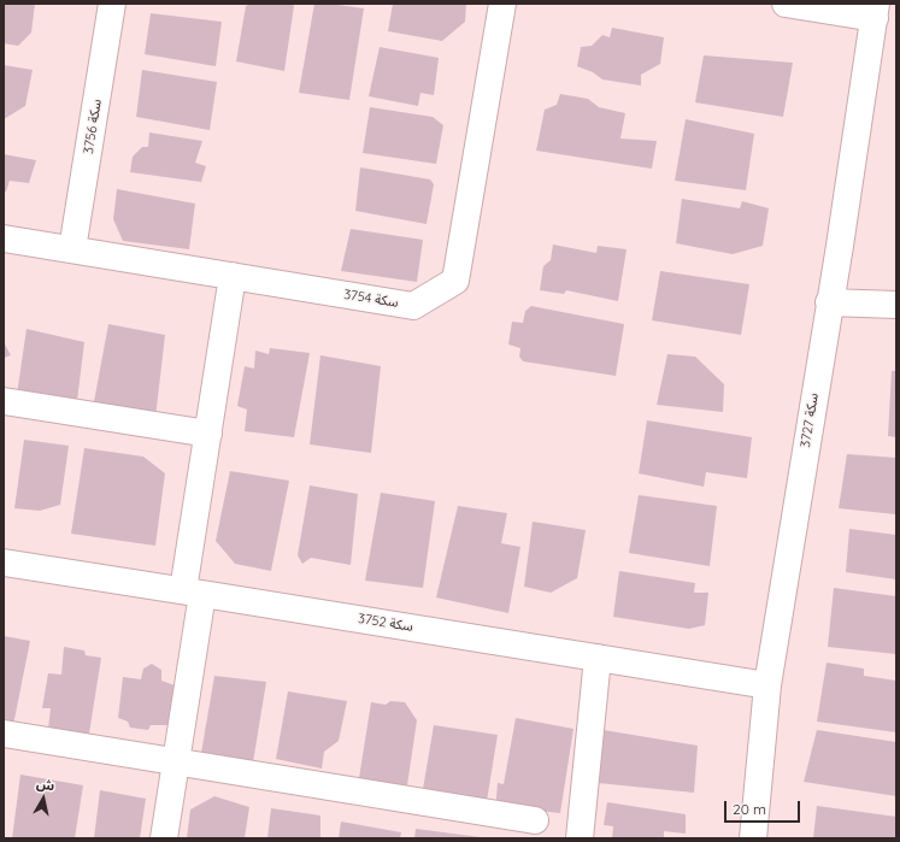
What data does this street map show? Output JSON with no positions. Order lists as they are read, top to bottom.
{
  "streets": {
    "street": [
      "سكة 3756",
      "سكة 3754",
      "سكة 3727",
      "سكة 3752"
    ]
  },
  "crossings": [
    ["سكة 3756", "سكة 3754"],
    ["سكة 3727", "سكة 3752"]
  ],
  "scale_bar": "20 m",
  "north": "top"
}
